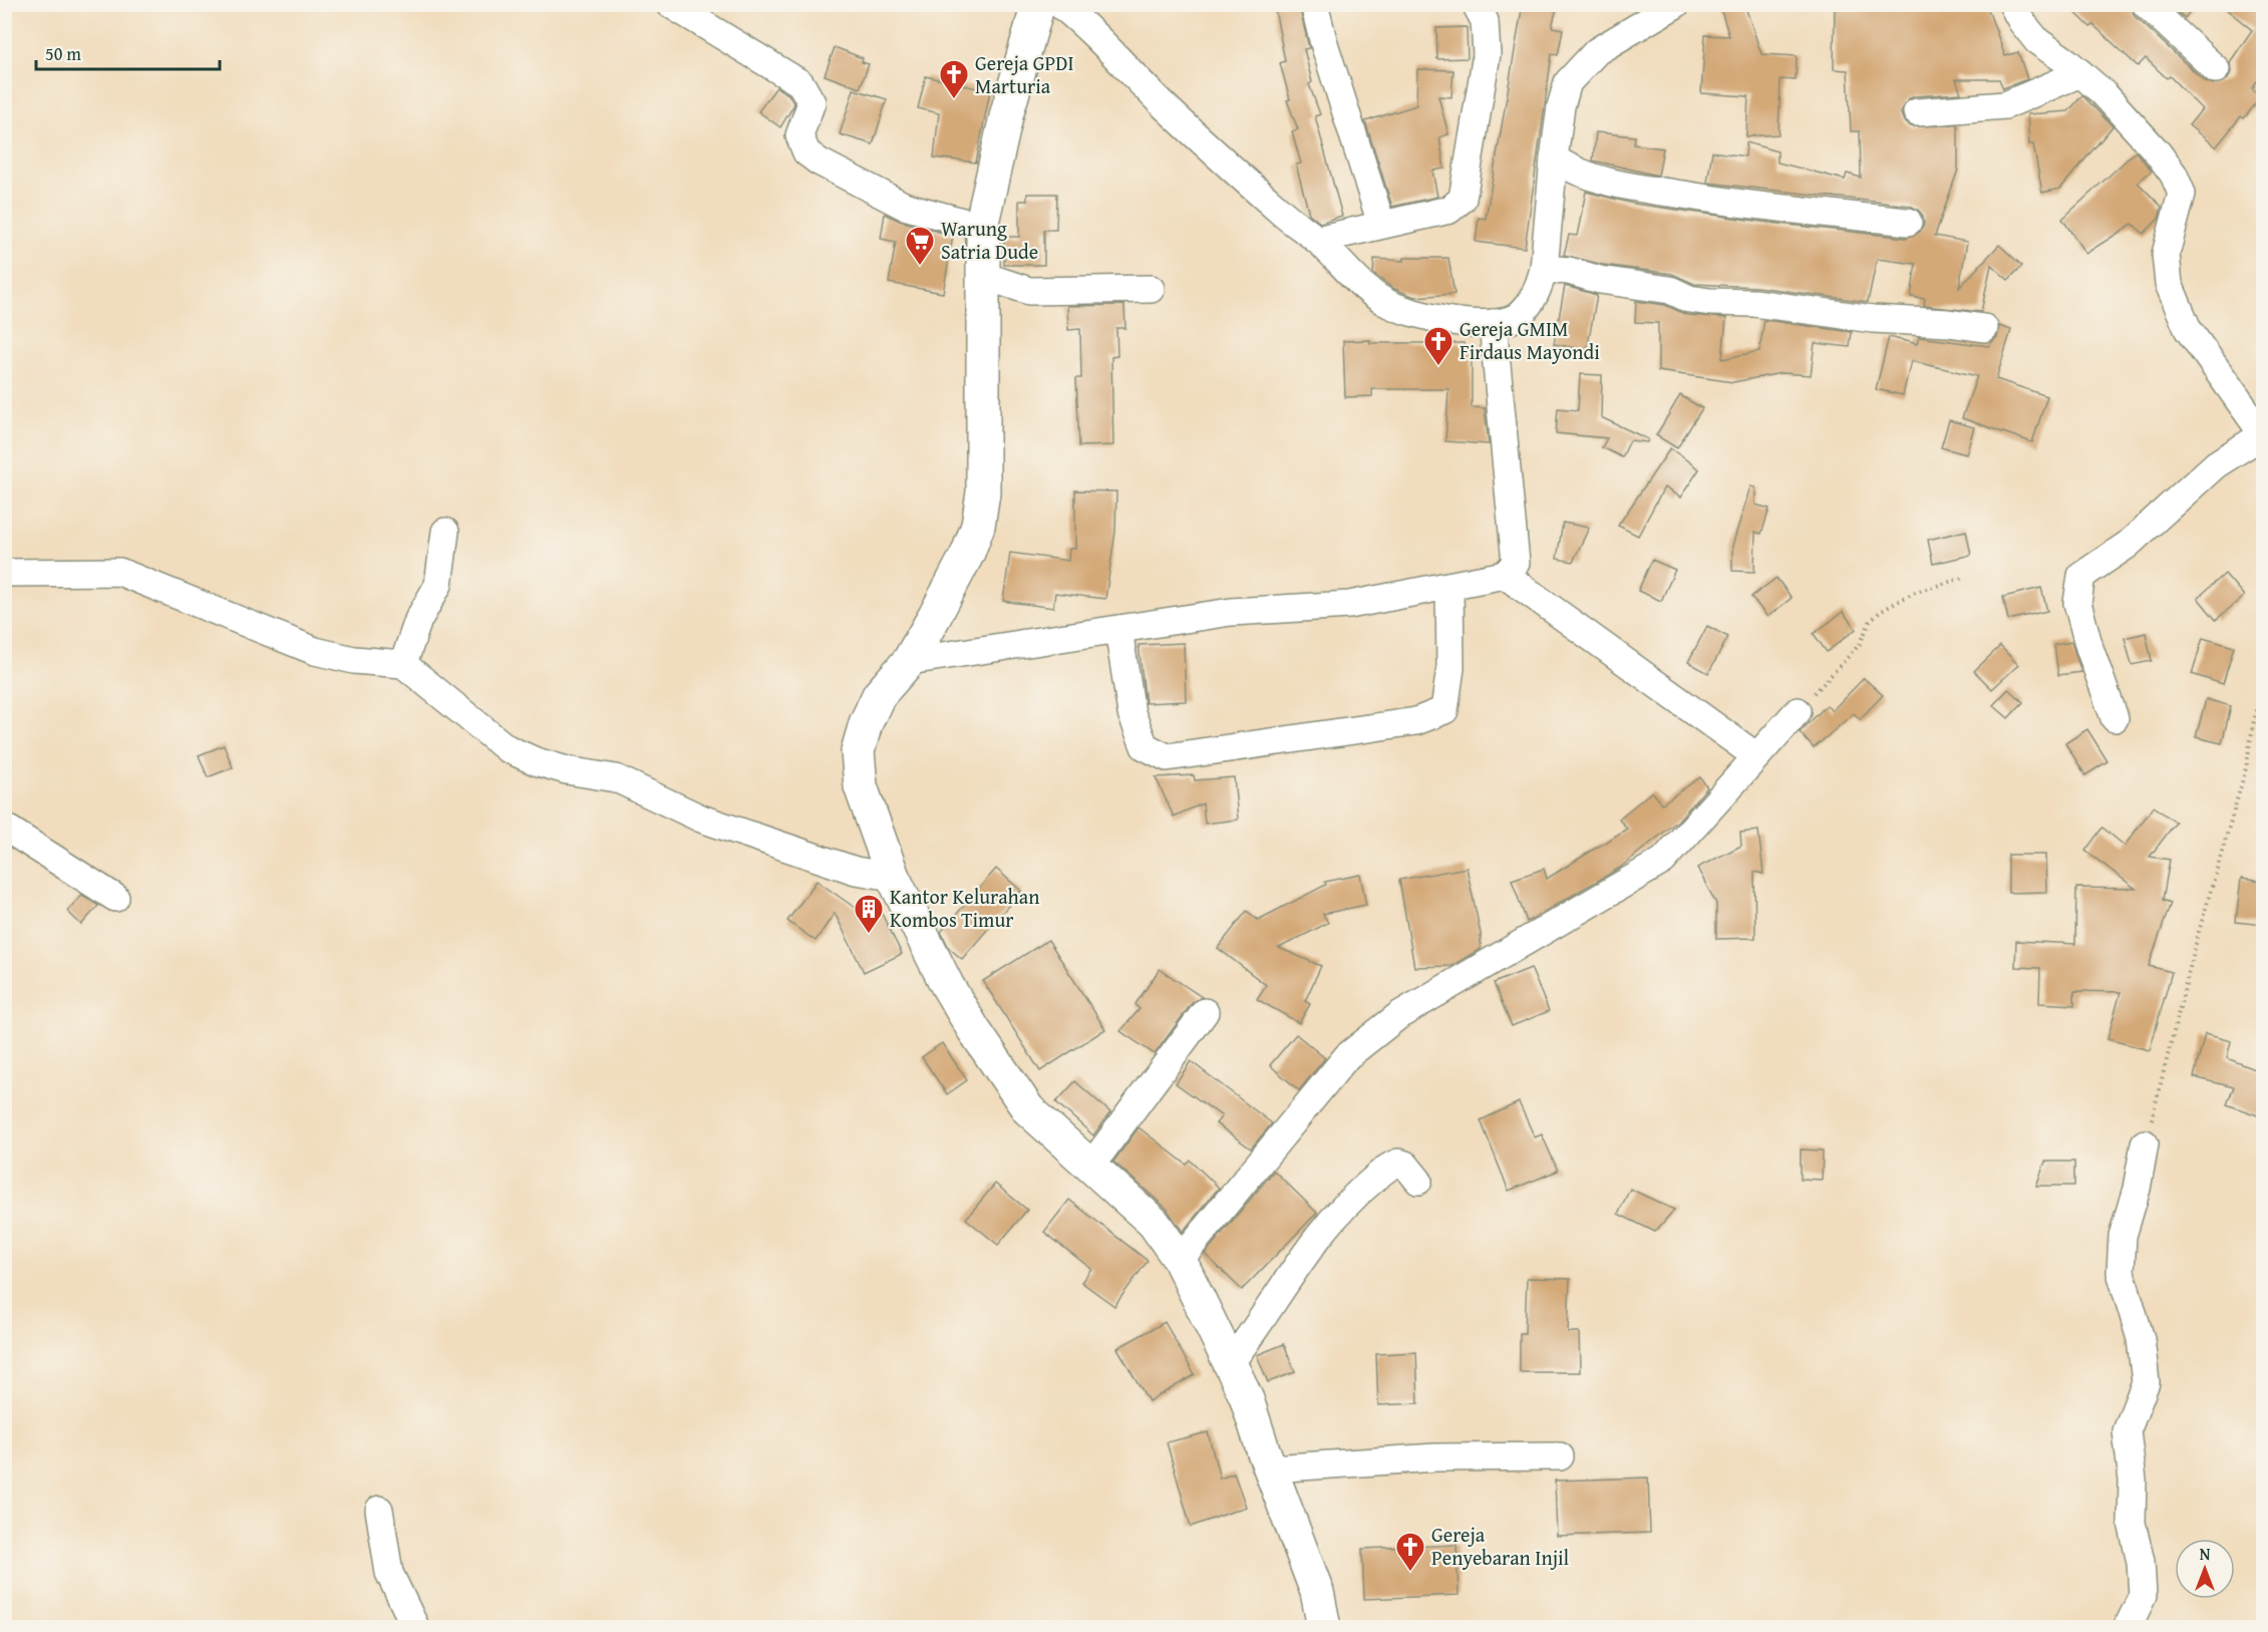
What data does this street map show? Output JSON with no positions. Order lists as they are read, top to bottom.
{
  "places": {
    "church": ["Gereja GPDI Marturia", "Gereja GMIM Firdaus Mayondi", "Gereja Penyebaran Injil"],
    "supermarket": ["Warung Satria Dude"],
    "building": ["Kantor Kelurahan Kombos Timur"]
  },
  "scale_bar": "50 m",
  "north": "top"
}
